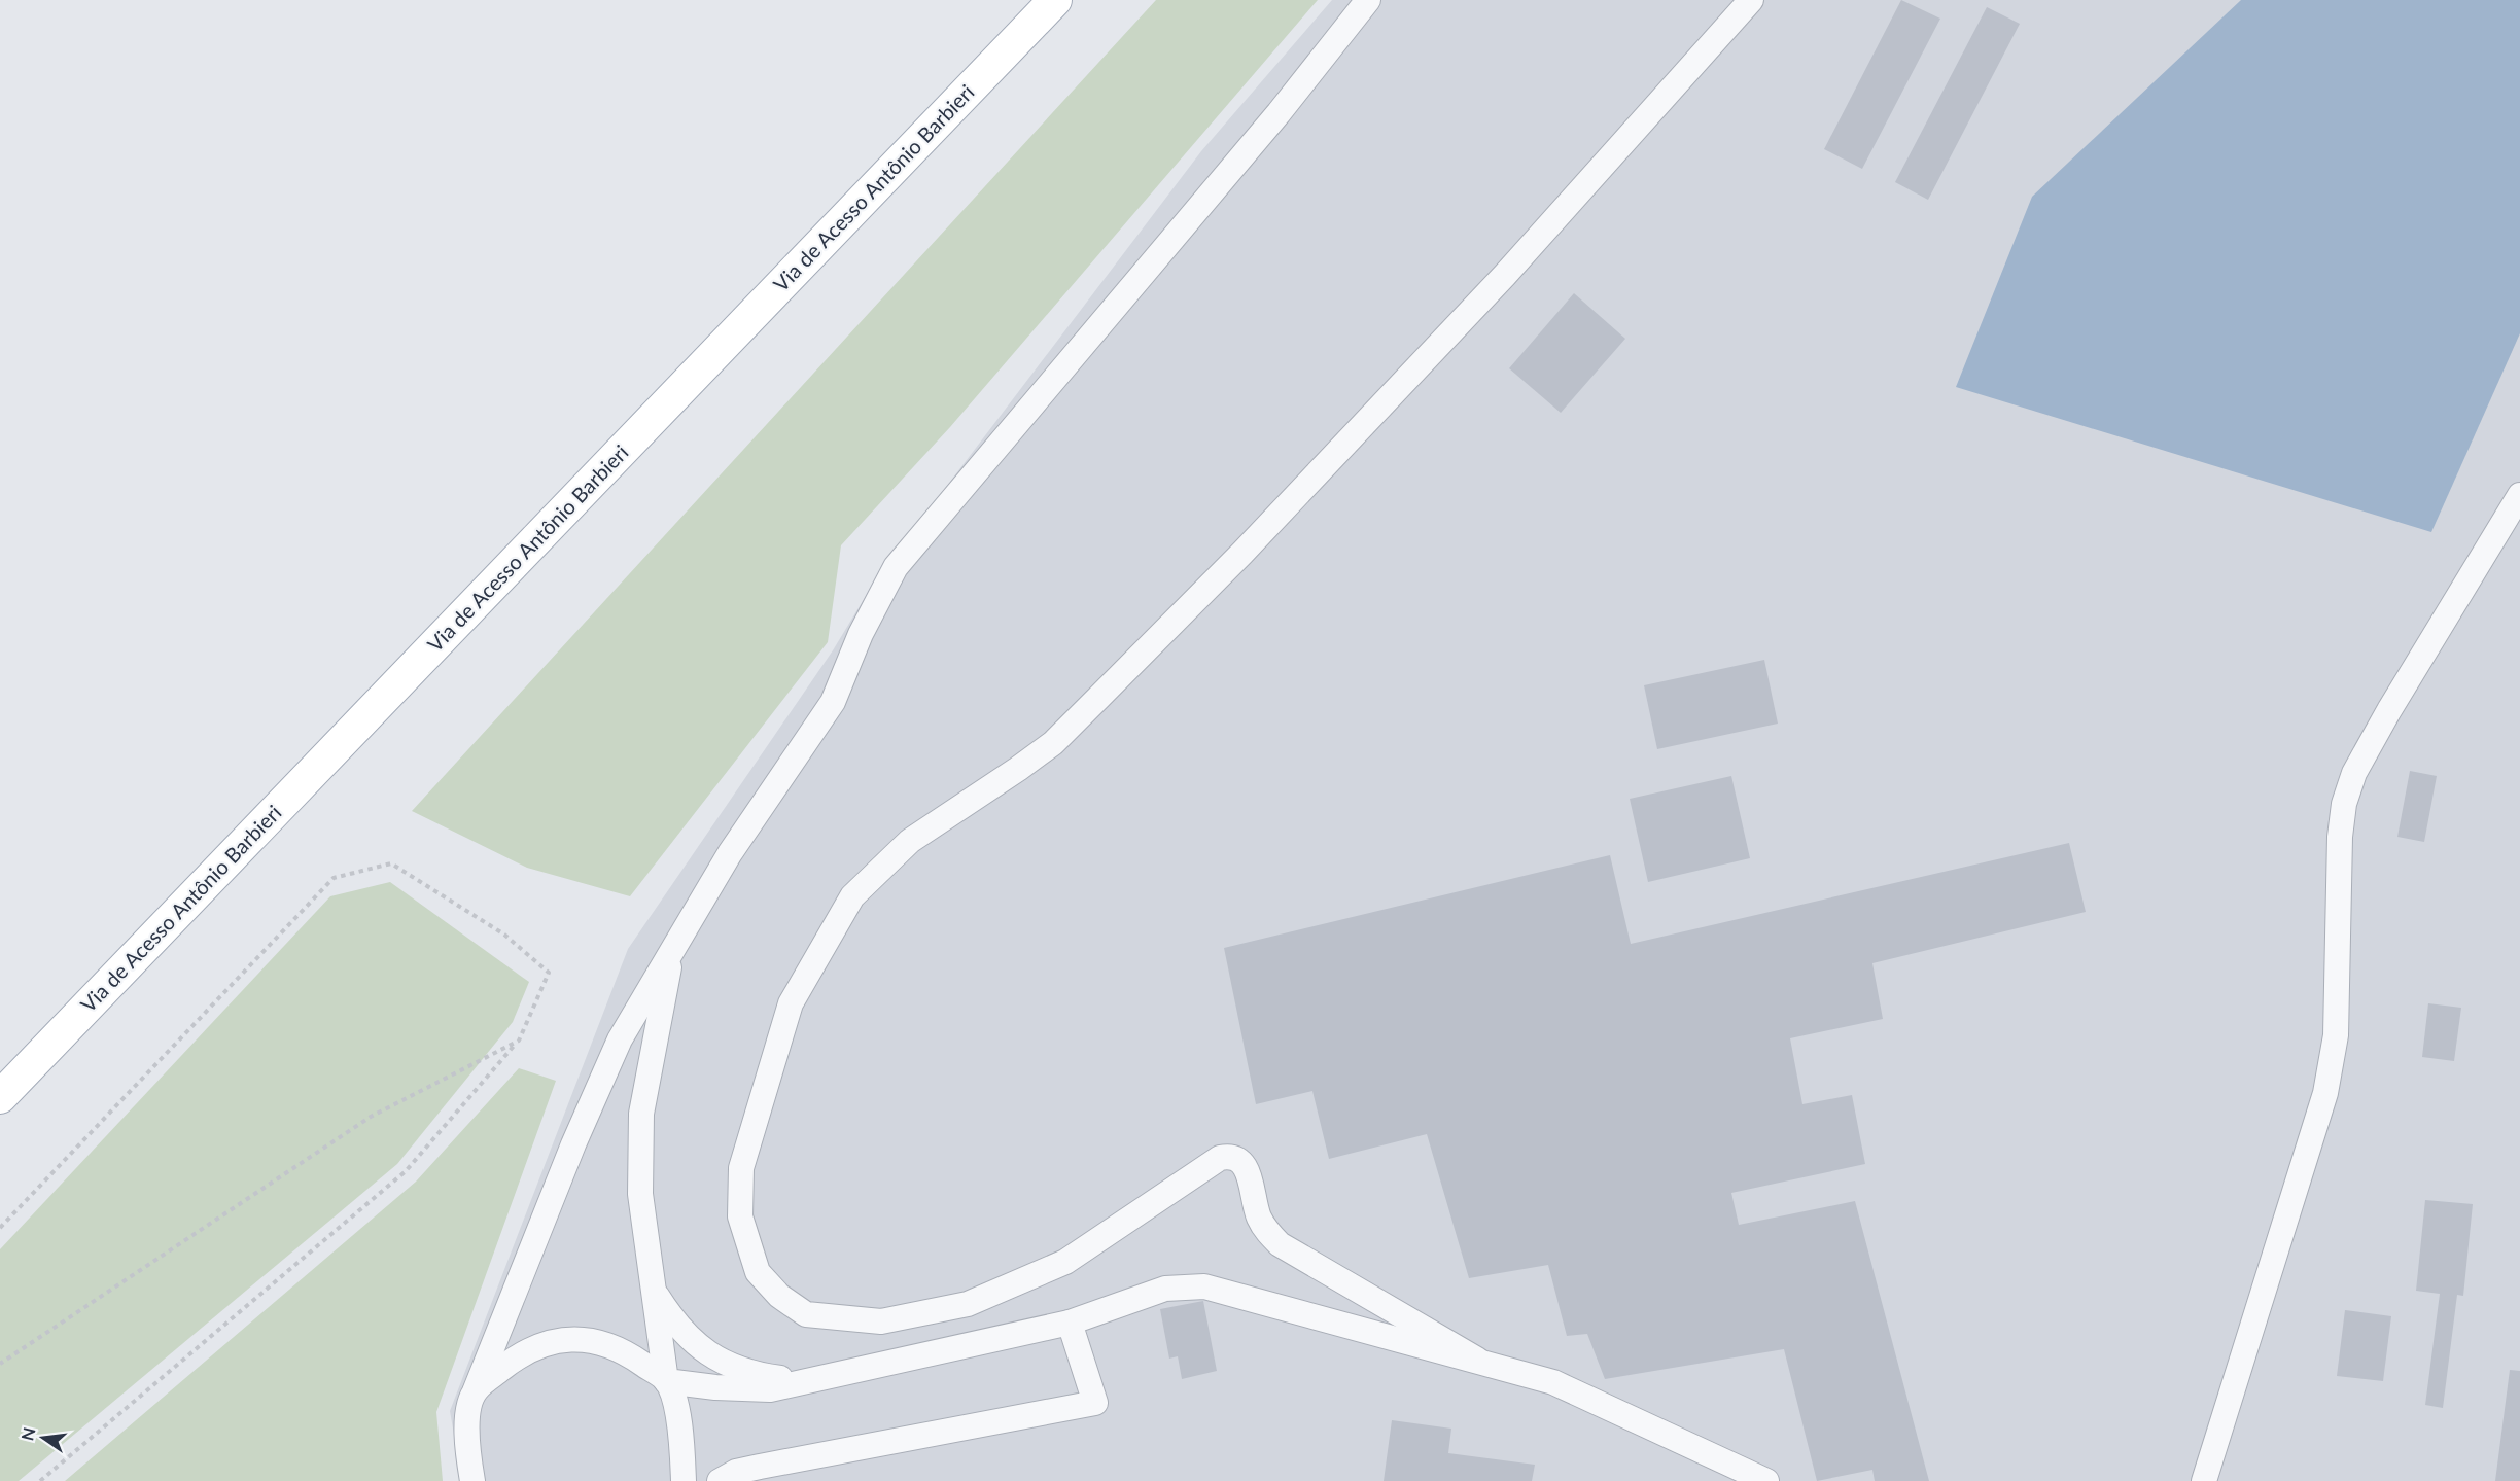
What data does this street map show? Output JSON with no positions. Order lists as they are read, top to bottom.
{
  "streets": {
    "main road": ["Via de Acesso Antônio Barbieri"]
  },
  "north": "left"
}
